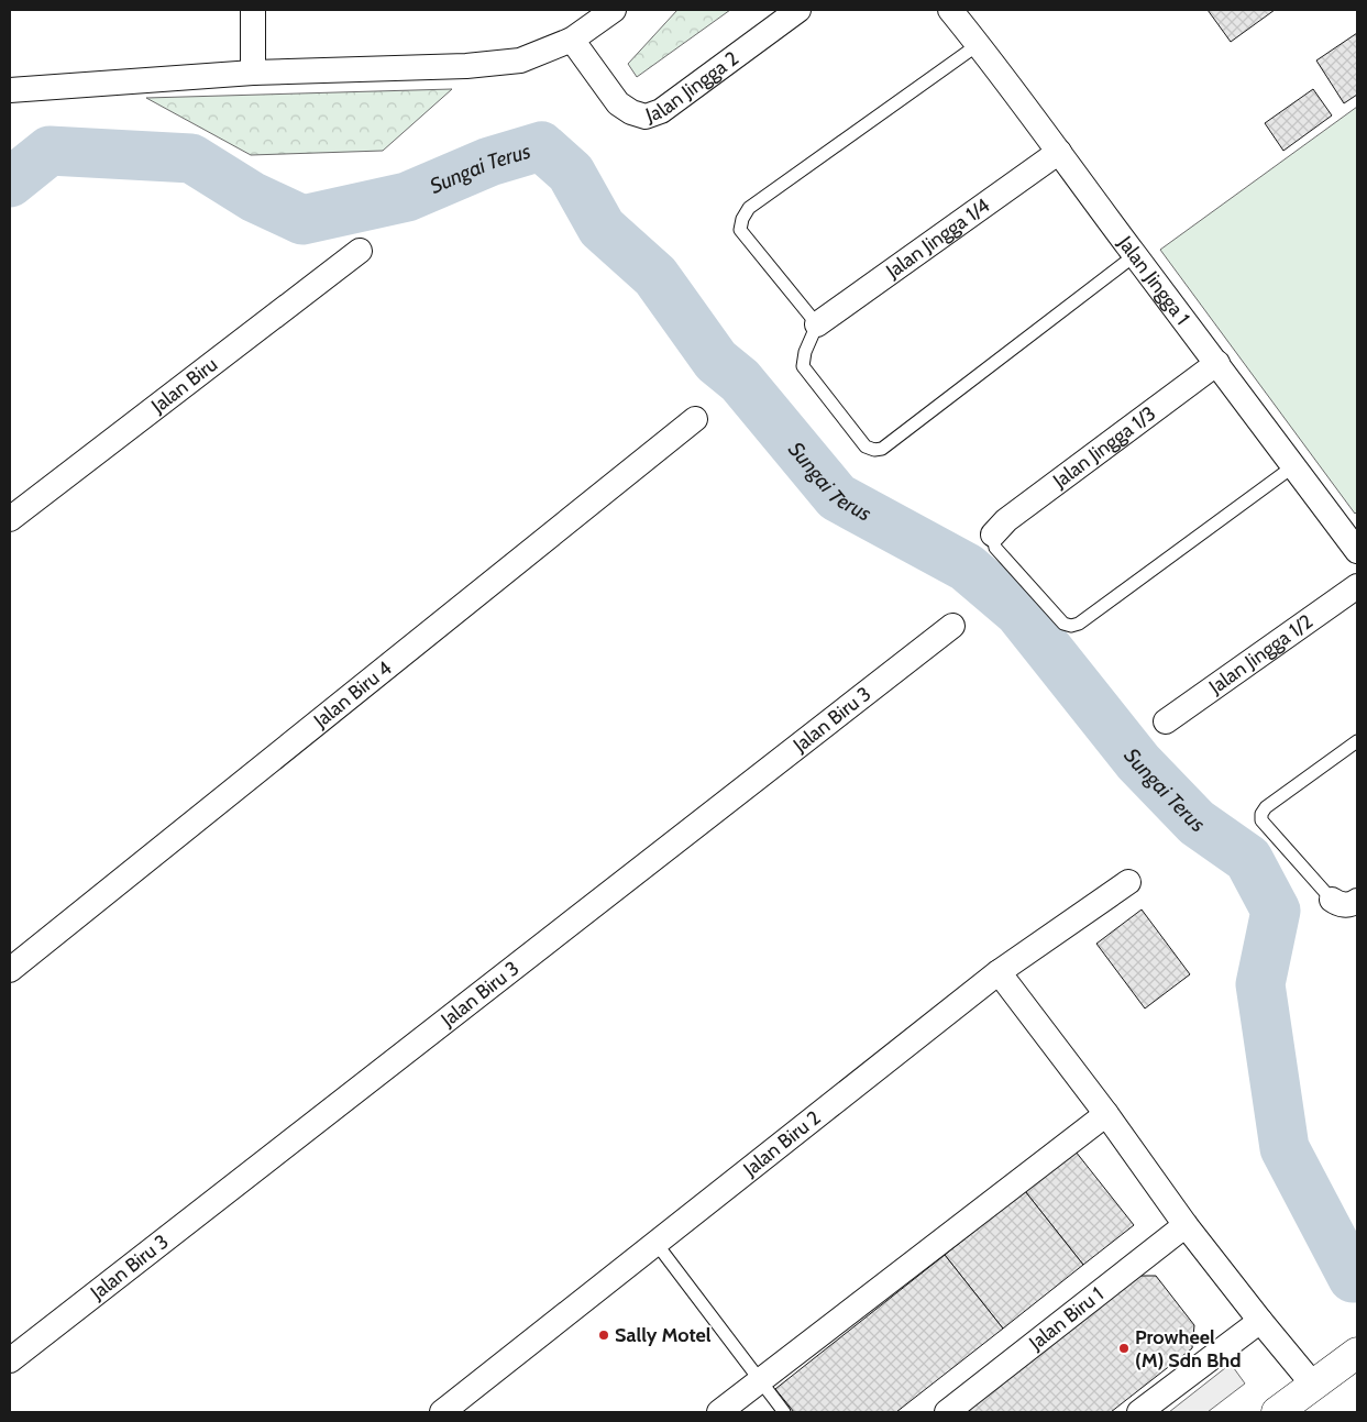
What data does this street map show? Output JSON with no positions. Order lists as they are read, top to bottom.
{
  "streets": {
    "street": [
      "Jalan Jingga 2",
      "Jalan Jingga 1/4",
      "Jalan Jingga 1",
      "Jalan Biru",
      "Jalan Jingga 1/3",
      "Jalan Jingga 1/2",
      "Jalan Biru 4",
      "Jalan Biru 3",
      "Jalan Biru 2",
      "Jalan Biru 1"
    ]
  },
  "crossings": [
    ["Jalan Jingga 1/4", "Jalan Jingga 1"],
    ["Jalan Jingga 1", "Jalan Jingga 1/3"]
  ],
  "water": ["Sungai Terus"],
  "places": ["Sally Motel", "Prowheel (M) Sdn Bhd"]
}
